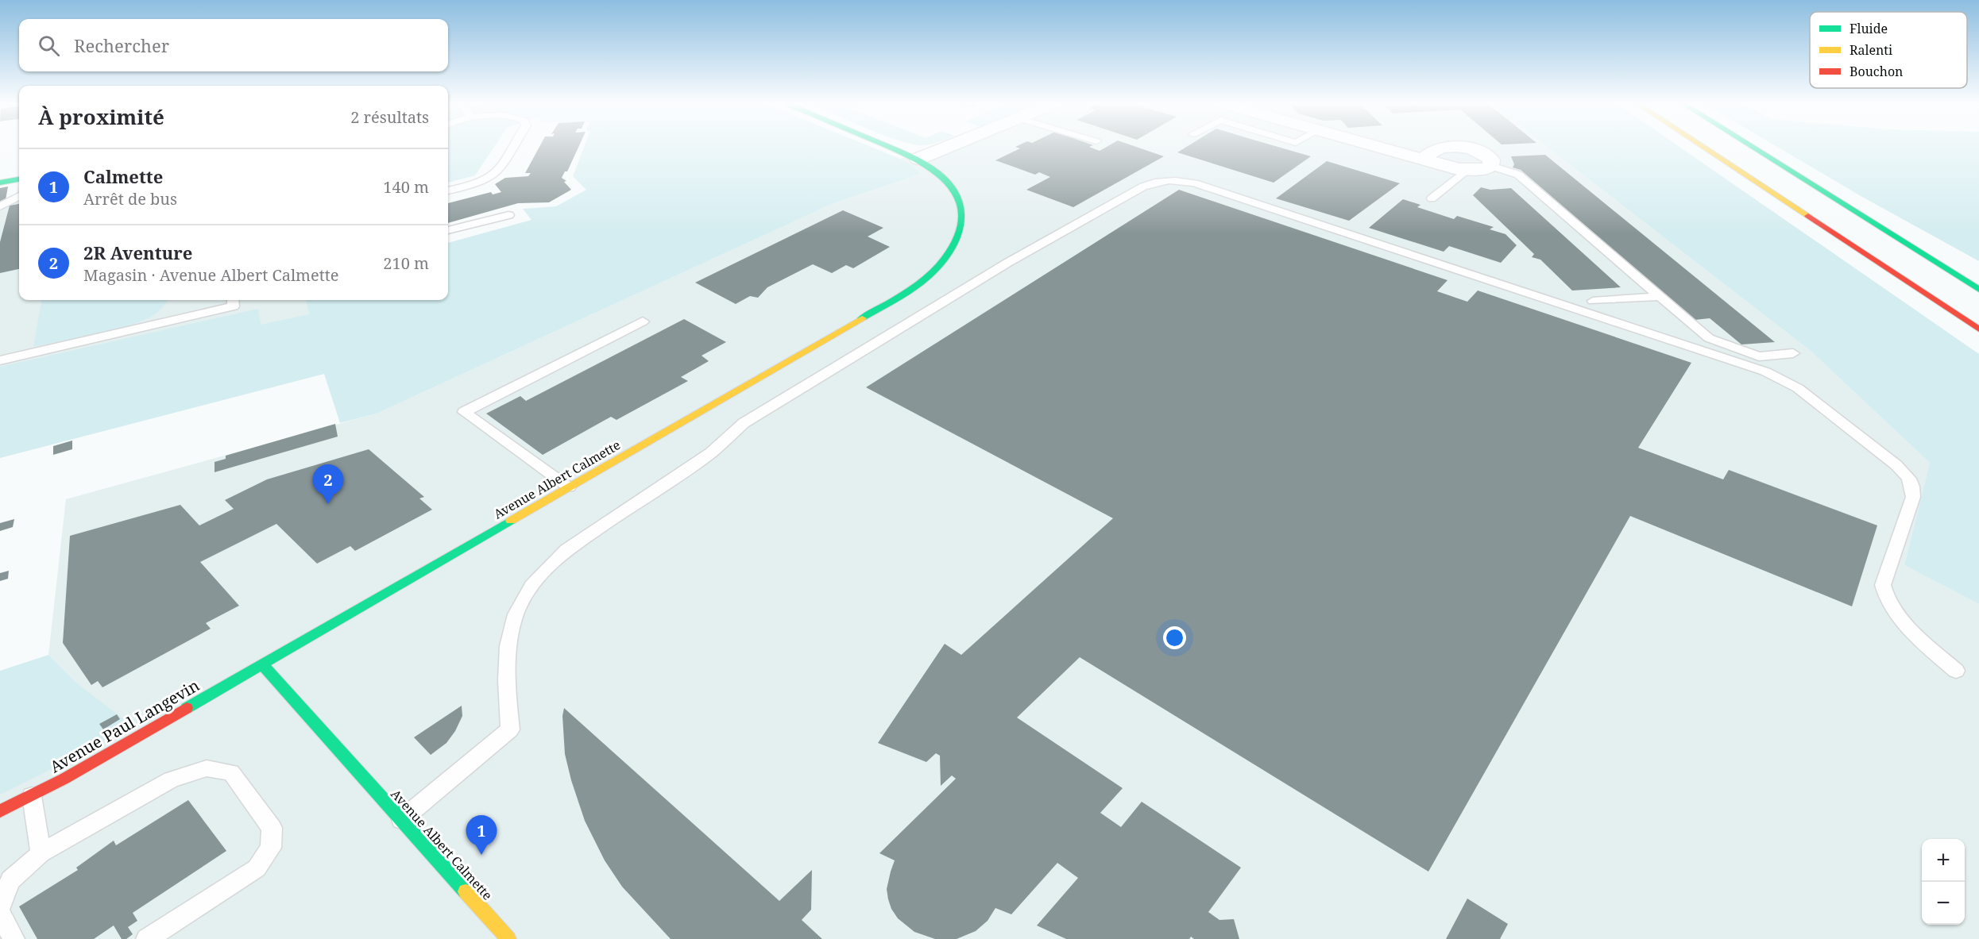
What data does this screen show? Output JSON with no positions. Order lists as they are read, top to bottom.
{
  "streets": {
    "main road": ["Avenue Albert Calmette", "Avenue Paul Langevin"]
  },
  "crossings": [
    ["Avenue Albert Calmette", "Avenue Paul Langevin"]
  ],
  "legend": ["Fluide", "Ralenti", "Bouchon"],
  "page": {
    "search": "Rechercher",
    "heading": ["À proximité", "2 résultats"],
    "list": [
      {
        "mark": "1",
        "name": "Calmette",
        "note": "Arrêt de bus",
        "value": "140 m"
      },
      {
        "mark": "2",
        "name": "2R Aventure",
        "note": "Magasin · Avenue Albert Calmette",
        "value": "210 m"
      }
    ],
    "pins": ["2", "1"],
    "map_buttons": ["+", "−"]
  }
}
